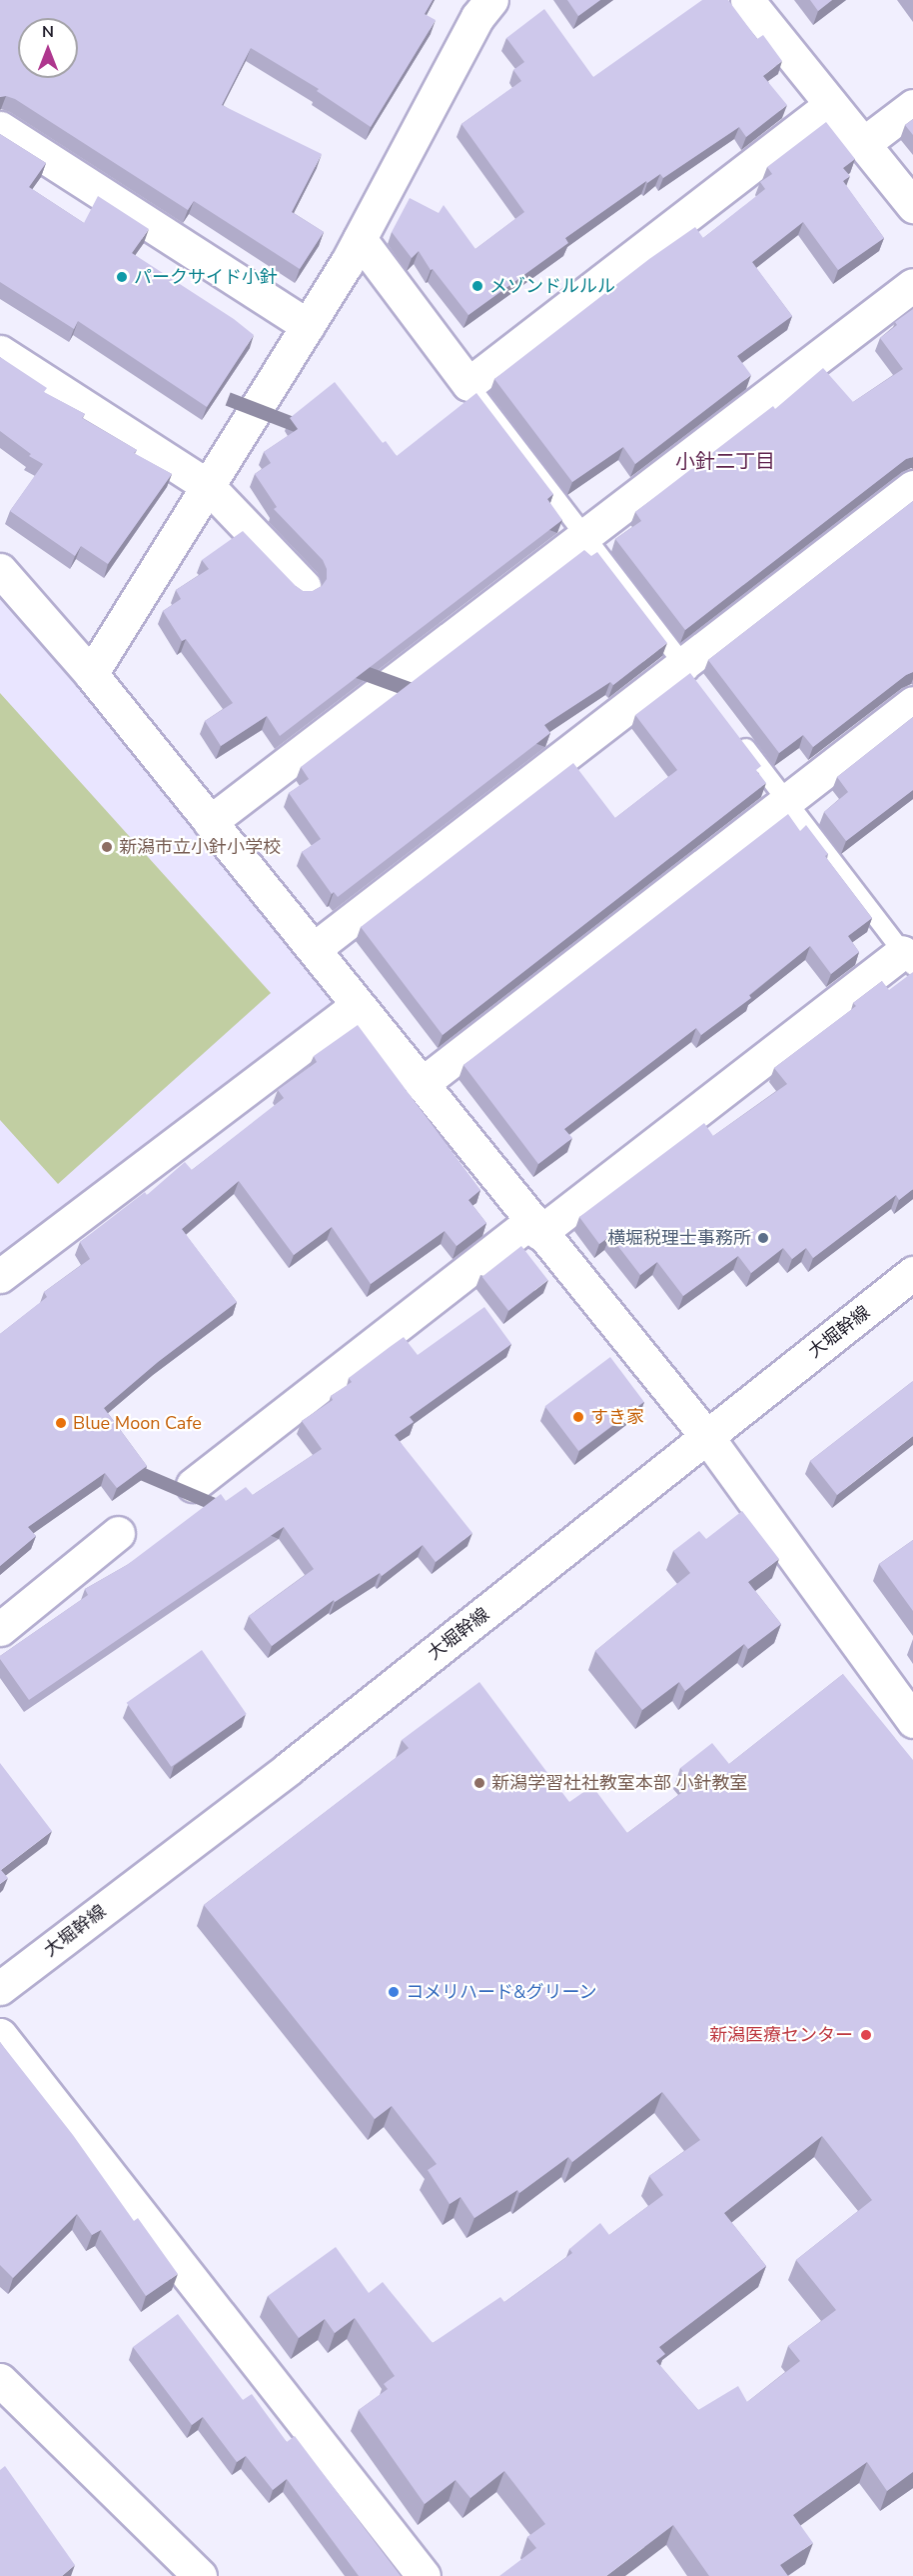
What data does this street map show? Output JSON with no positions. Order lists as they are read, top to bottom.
{
  "streets": {
    "street": ["大堀幹線"]
  },
  "districts": ["小針二丁目"],
  "places": [
    "パークサイド小針",
    "メゾンドルルル",
    "新潟市立小針小学校",
    "横堀税理士事務所",
    "すき家",
    "Blue Moon Cafe",
    "新潟学習社社教室本部 小針教室",
    "コメリハード&グリーン",
    "新潟医療センター"
  ],
  "north": "top"
}
